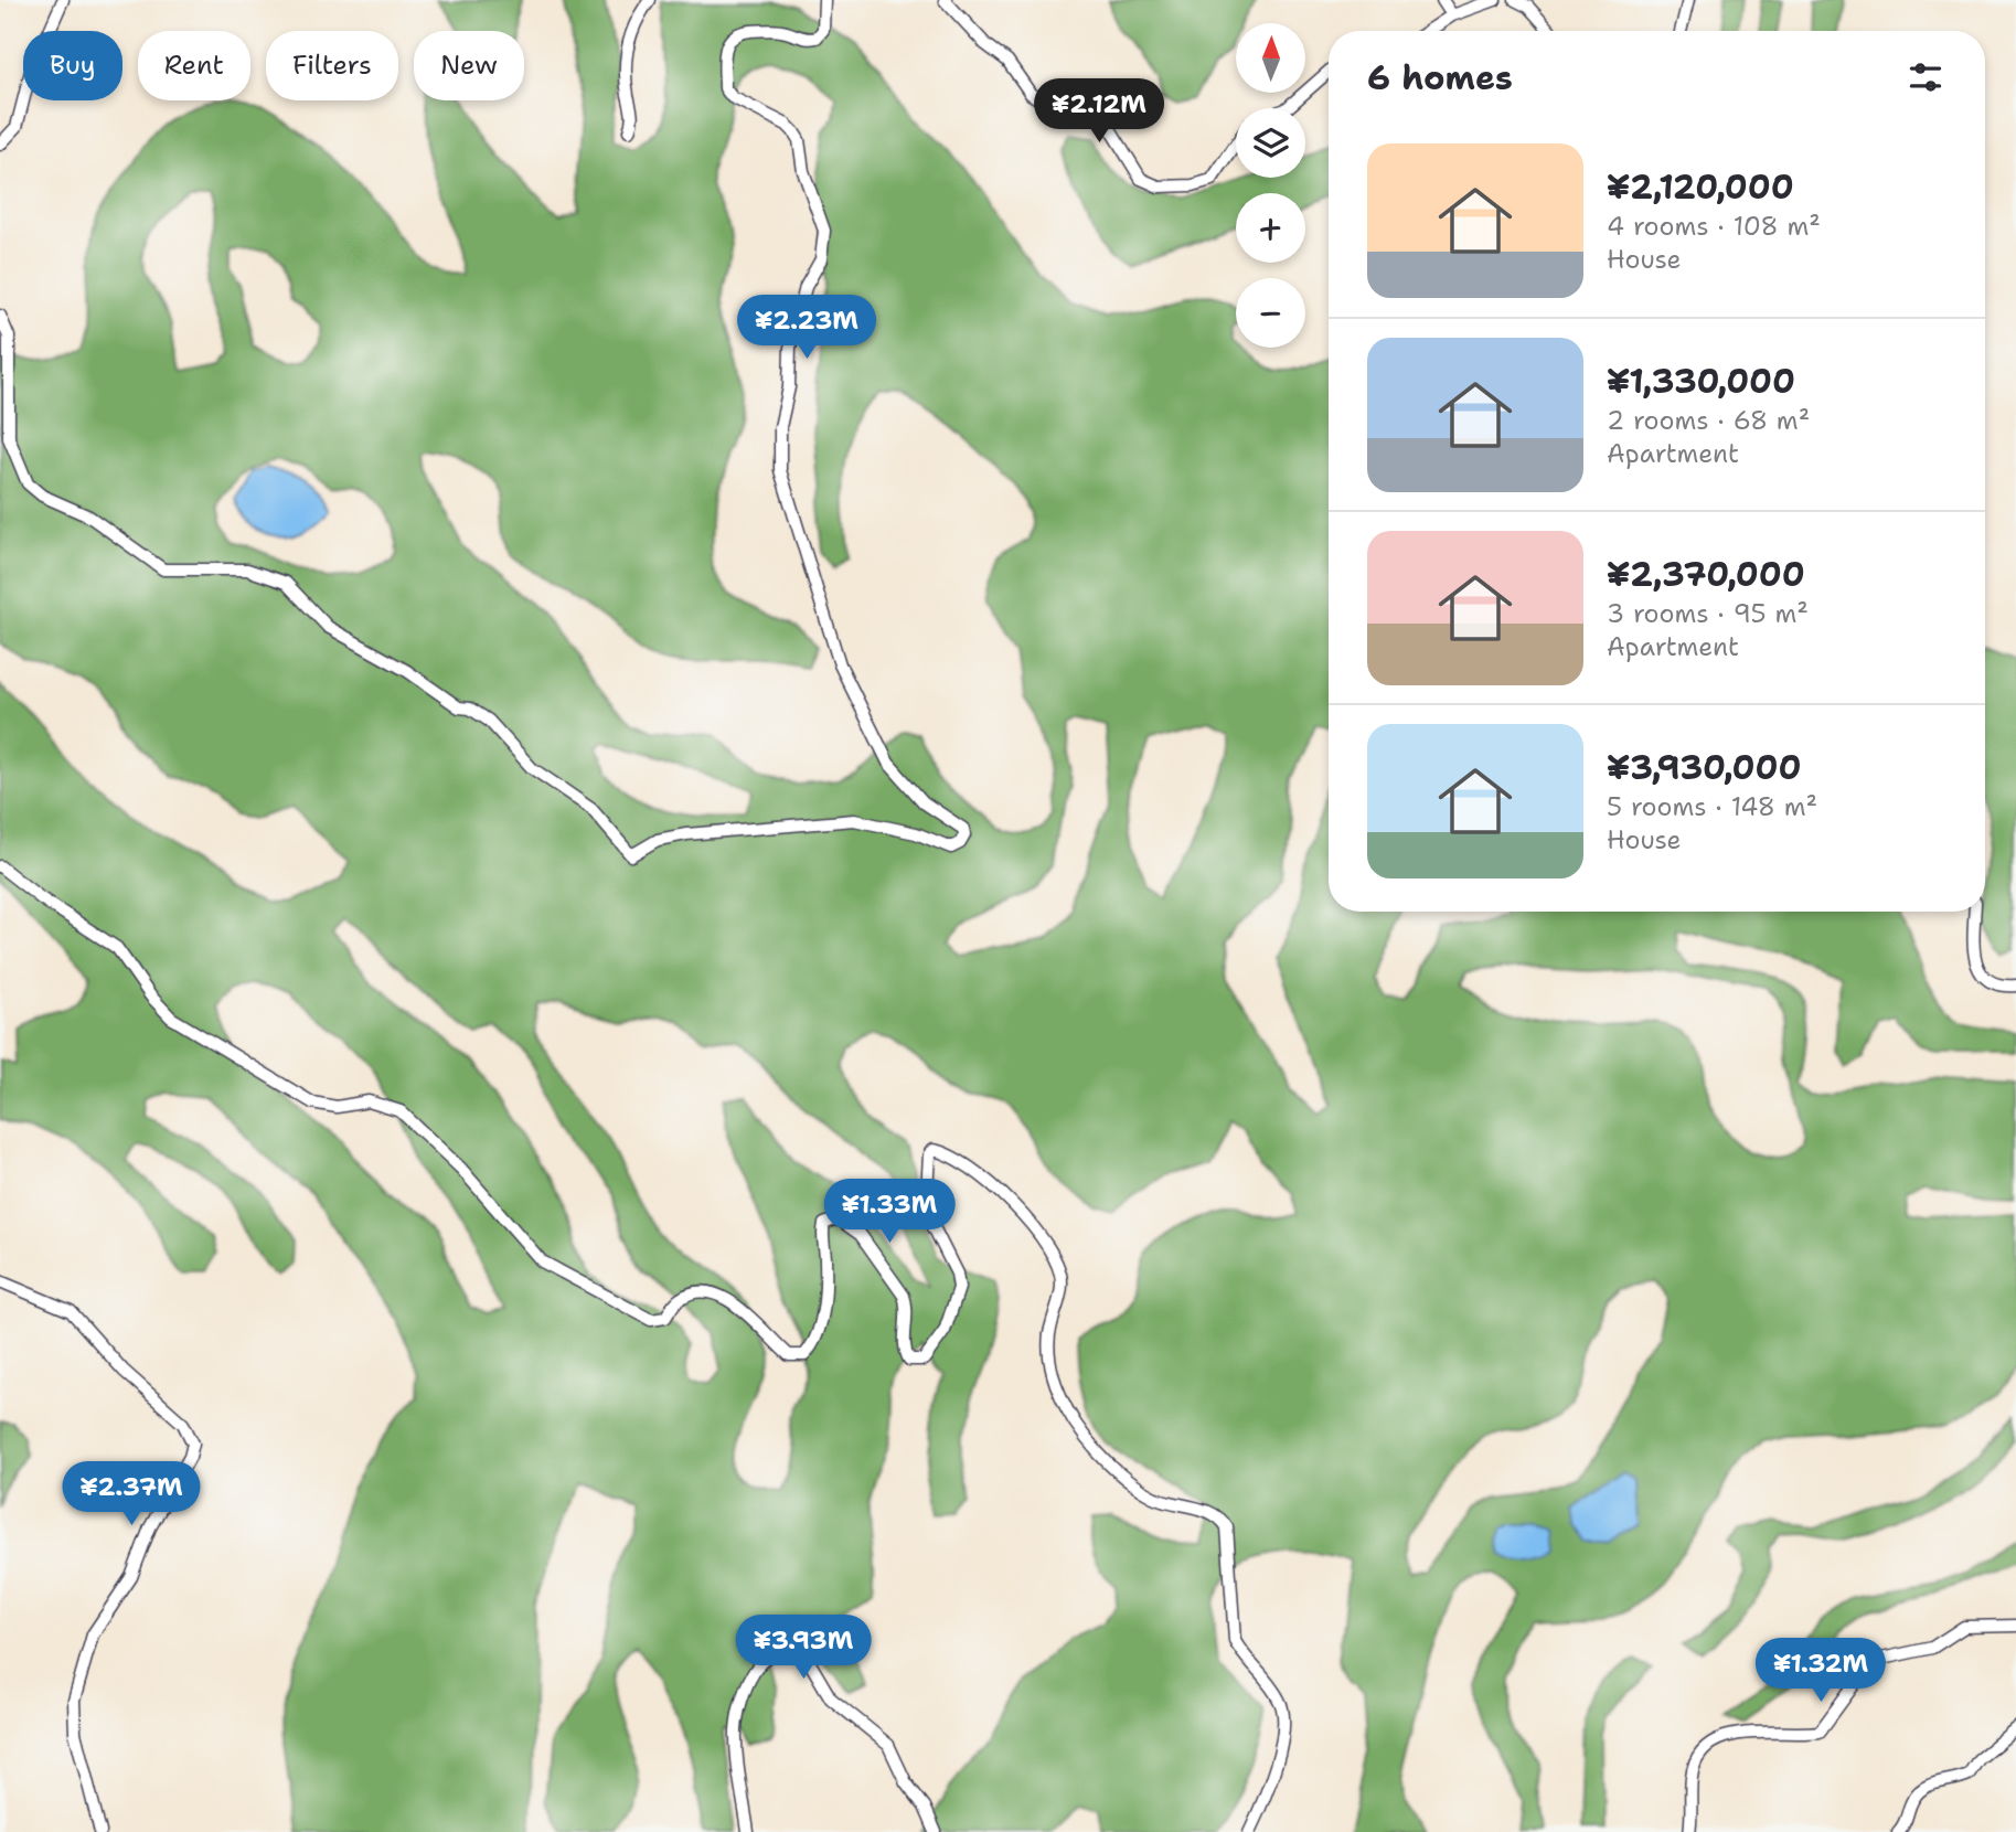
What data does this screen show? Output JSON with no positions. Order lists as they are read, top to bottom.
{
  "north": "top",
  "page": {
    "map_buttons": ["+", "−"],
    "chip": [
      "Buy",
      "Rent",
      "Filters",
      "New"
    ],
    "heading": "6 homes",
    "price": [
      "¥2.12M",
      "¥2.23M",
      "¥1.33M",
      "¥2.37M",
      "¥3.93M",
      "¥1.32M"
    ],
    "list": [
      {
        "name": "¥2,120,000",
        "note": "4 rooms · 108 m² · House"
      },
      {
        "name": "¥1,330,000",
        "note": "2 rooms · 68 m² · Apartment"
      },
      {
        "name": "¥2,370,000",
        "note": "3 rooms · 95 m² · Apartment"
      },
      {
        "name": "¥3,930,000",
        "note": "5 rooms · 148 m² · House"
      }
    ]
  }
}
